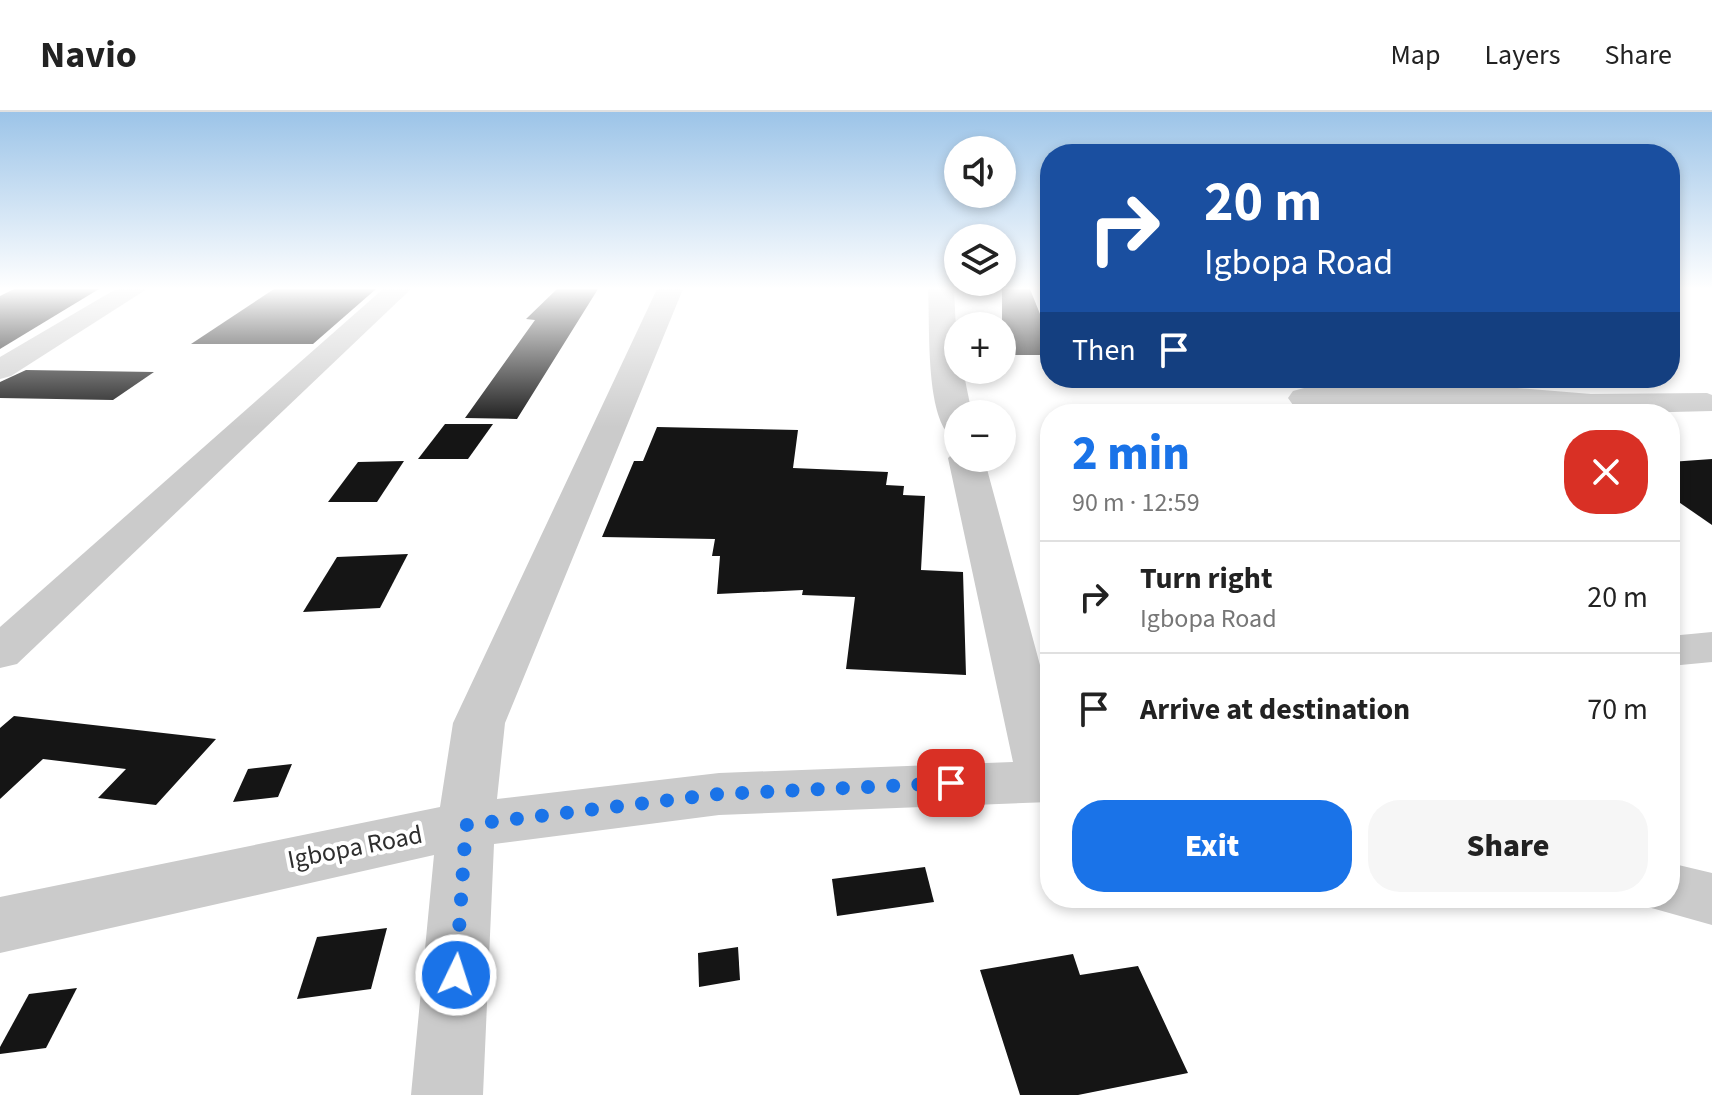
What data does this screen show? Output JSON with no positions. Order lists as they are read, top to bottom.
{
  "streets": {
    "street": ["Igbopa Road"]
  },
  "page": {
    "header": "Navio",
    "nav": ["Map", "Layers", "Share"],
    "map_buttons": ["+", "−"],
    "turn": ["20 m", "Igbopa Road"],
    "then": "Then",
    "heading": ["2 min", "90 m · 12:59"],
    "list": [
      {
        "name": "Turn right",
        "note": "Igbopa Road",
        "value": "20 m"
      },
      {
        "name": "Arrive at destination",
        "value": "70 m"
      }
    ],
    "buttons": ["Exit", "Share"]
  }
}
